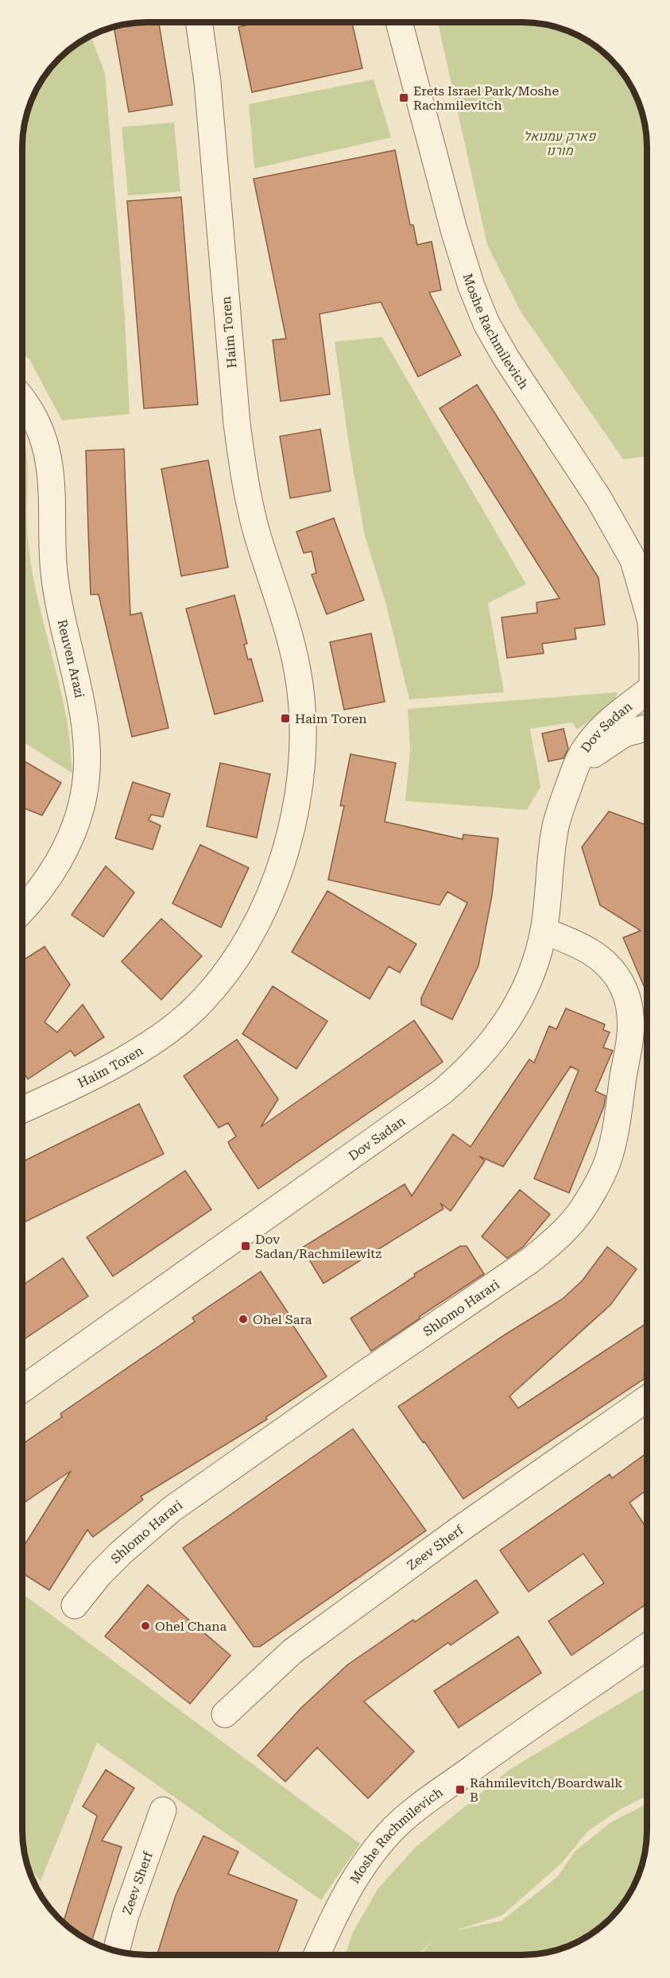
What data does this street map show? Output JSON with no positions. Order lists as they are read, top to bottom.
{
  "streets": {
    "street": [
      "Moshe Rachmilevich",
      "Haim Toren",
      "Reuven Arazi",
      "Dov Sadan",
      "Shlomo Harari",
      "Zeev Sherf"
    ]
  },
  "crossings": [
    ["Dov Sadan", "Shlomo Harari"]
  ],
  "parks": ["פארק עמנואל מורנו"],
  "places": {
    "transit": [
      "Erets Israel Park/Moshe Rachmilevitch",
      "Haim Toren",
      "Dov Sadan/Rachmilewitz",
      "Rahmilevitch/Boardwalk B"
    ],
    "other": ["Ohel Sara", "Ohel Chana"]
  }
}
